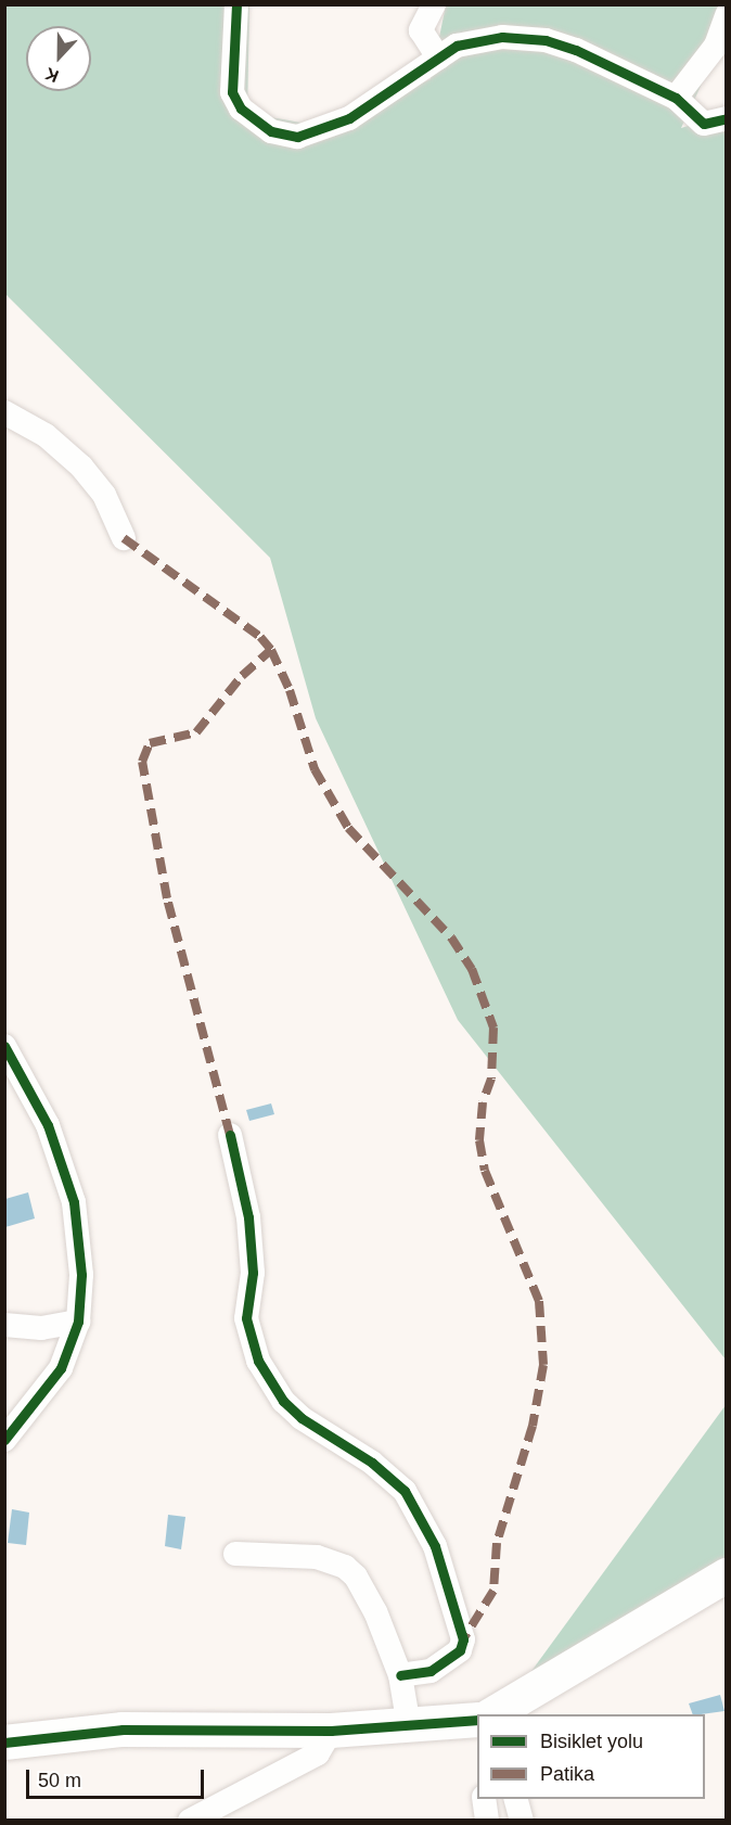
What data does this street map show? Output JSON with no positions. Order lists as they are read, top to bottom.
{
  "legend": ["Bisiklet yolu", "Patika"],
  "scale_bar": "50 m",
  "north": "bottom"
}
